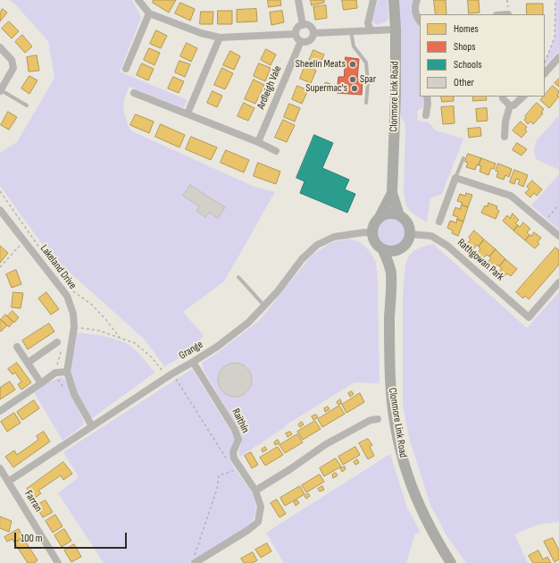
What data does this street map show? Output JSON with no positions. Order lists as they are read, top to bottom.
{
  "streets": {
    "main road": ["Clonmore Link Road"],
    "street": [
      "Ardleigh Vale",
      "Rathgowan Park",
      "Lakeland Drive",
      "Grange",
      "Raithín",
      "Farran"
    ]
  },
  "crossings": [
    ["Clonmore Link Road", "Rathgowan Park"],
    ["Clonmore Link Road", "Grange"],
    ["Rathgowan Park", "Grange"],
    ["Lakeland Drive", "Grange"],
    ["Grange", "Raithín"],
    ["Grange", "Farran"]
  ],
  "places": ["Sheelin Meats", "Spar", "Supermac's"],
  "legend": [
    "Homes",
    "Shops",
    "Schools",
    "Other"
  ],
  "scale_bar": "100 m"
}
